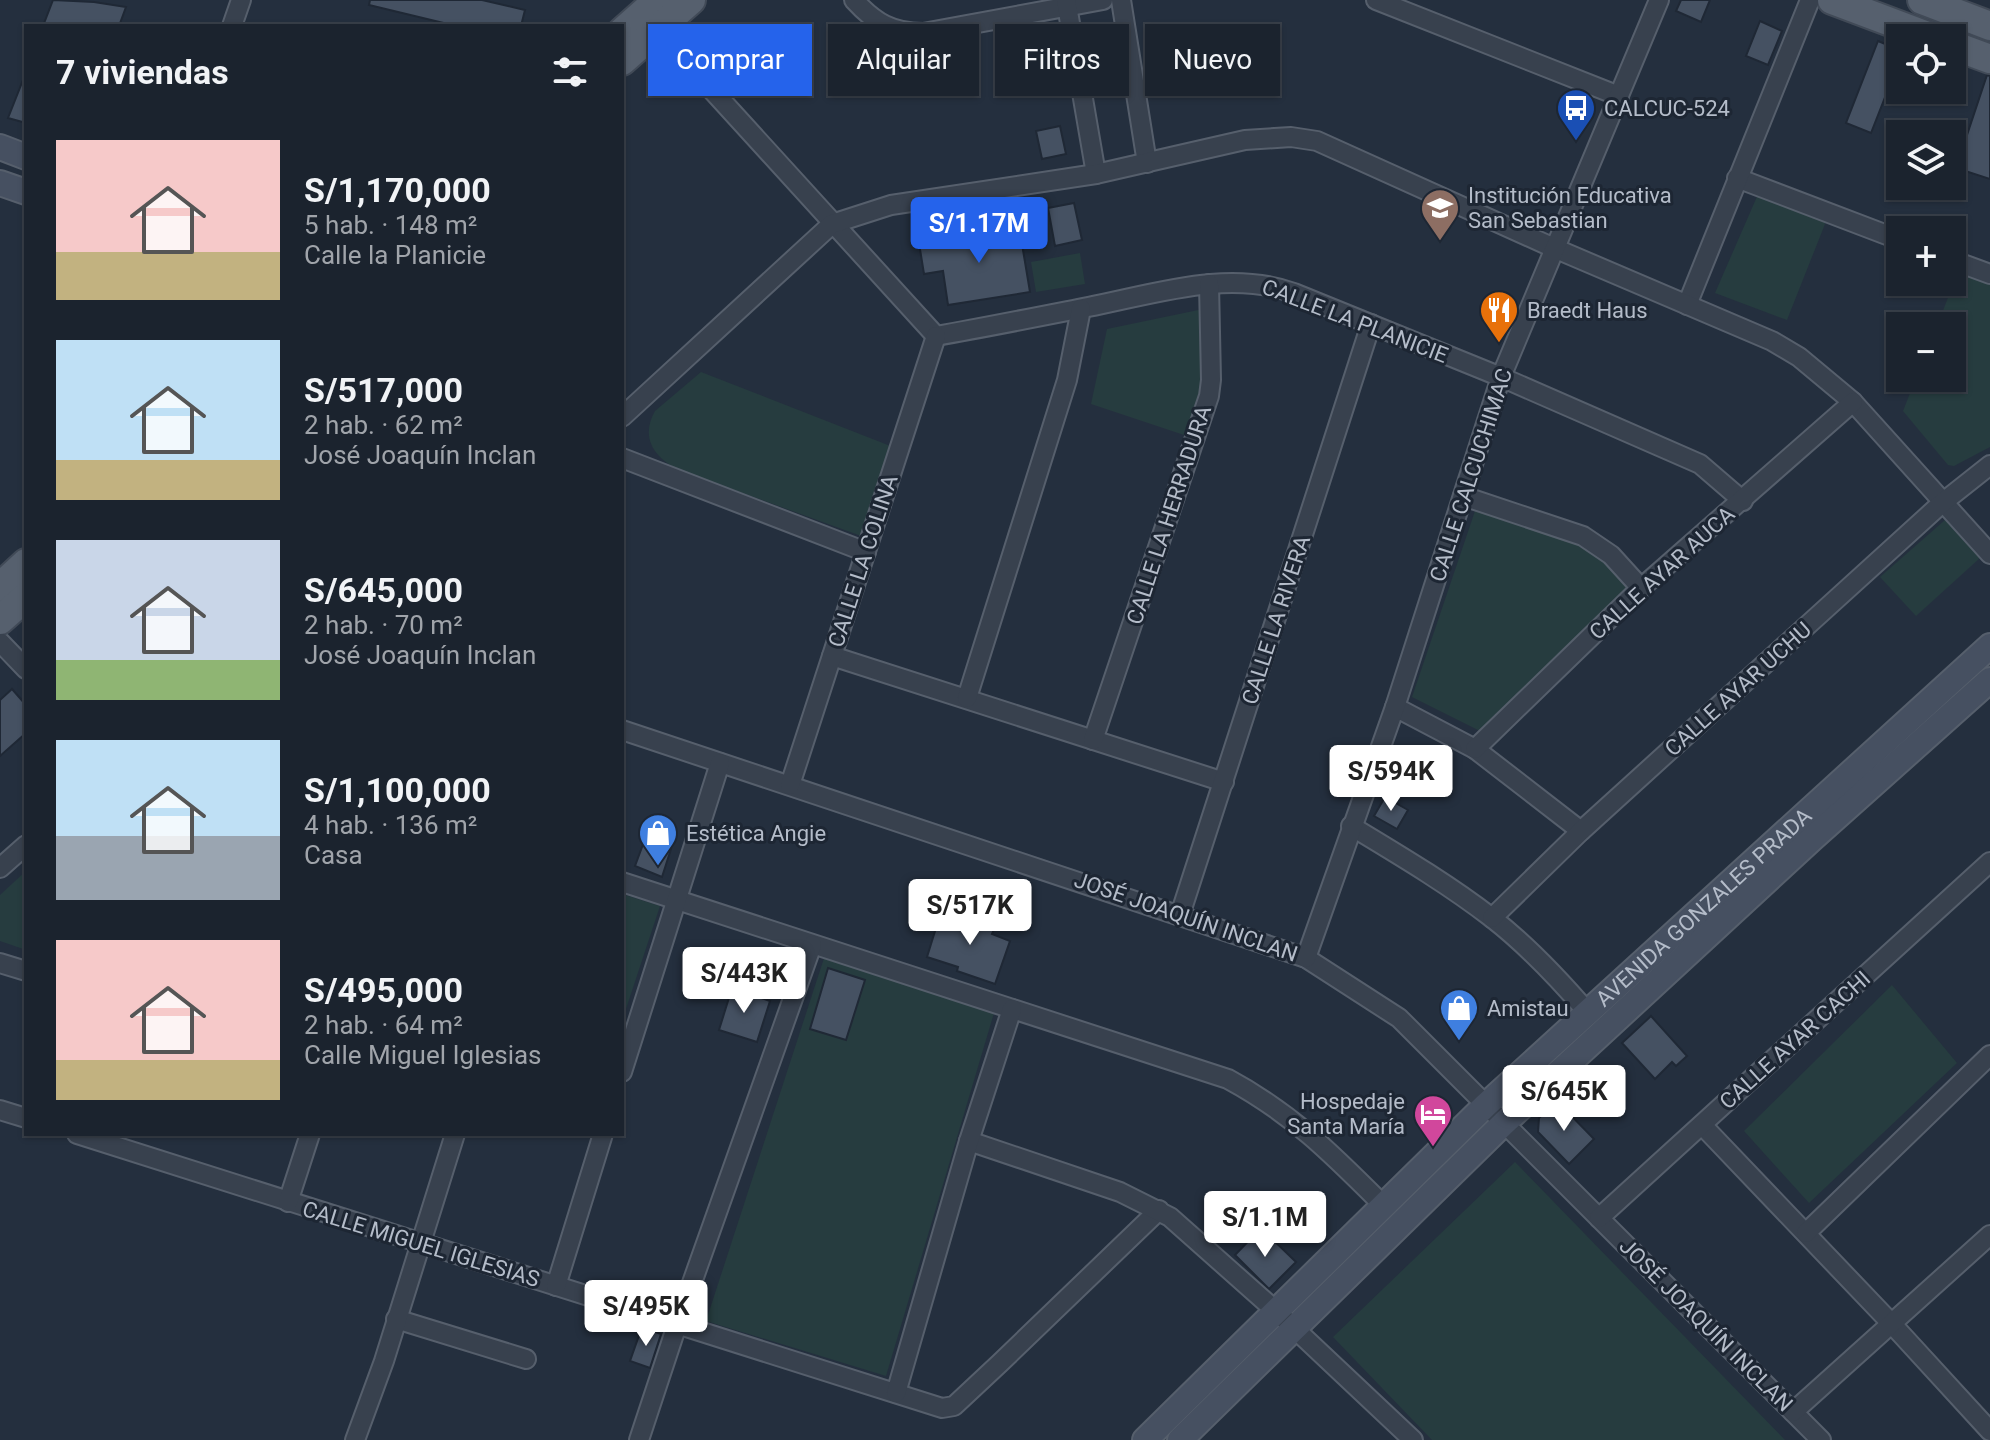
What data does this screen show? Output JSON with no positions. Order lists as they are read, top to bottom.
{
  "streets": {
    "street": [
      "CALLE LA PLANICIE",
      "CALLE CALCUCHIMAC",
      "CALLE LA HERRADURA",
      "CALLE LA COLINA",
      "CALLE AYAR AUCA",
      "CALLE LA RIVERA",
      "CALLE AYAR UCHU",
      "AVENIDA GONZALES PRADA",
      "JOSÉ JOAQUÍN INCLAN",
      "CALLE AYAR CACHI",
      "CALLE MIGUEL IGLESIAS"
    ]
  },
  "crossings": [
    ["CALLE LA PLANICIE", "CALLE CALCUCHIMAC"],
    ["CALLE LA PLANICIE", "CALLE LA HERRADURA"],
    ["CALLE LA PLANICIE", "CALLE LA COLINA"],
    ["CALLE LA PLANICIE", "CALLE AYAR AUCA"],
    ["CALLE LA PLANICIE", "CALLE LA RIVERA"],
    ["CALLE CALCUCHIMAC", "JOSÉ JOAQUÍN INCLAN"],
    ["CALLE LA COLINA", "JOSÉ JOAQUÍN INCLAN"],
    ["CALLE LA RIVERA", "JOSÉ JOAQUÍN INCLAN"],
    ["AVENIDA GONZALES PRADA", "JOSÉ JOAQUÍN INCLAN"],
    ["JOSÉ JOAQUÍN INCLAN", "CALLE AYAR CACHI"]
  ],
  "places": {
    "bus stop": ["CALCUC-524"],
    "school or university": ["Institución Educativa San Sebastian"],
    "restaurant": ["Braedt Haus"],
    "shop": ["Estética Angie", "Amistau"],
    "hotel": ["Hospedaje Santa María"]
  },
  "page": {
    "map_buttons": ["+", "−"],
    "chip": [
      "Comprar",
      "Alquilar",
      "Filtros",
      "Nuevo"
    ],
    "heading": "7 viviendas",
    "list": [
      {
        "name": "S/1,170,000",
        "note": "5 hab. · 148 m² · Calle la Planicie"
      },
      {
        "name": "S/517,000",
        "note": "2 hab. · 62 m² · José Joaquín Inclan"
      },
      {
        "name": "S/645,000",
        "note": "2 hab. · 70 m² · José Joaquín Inclan"
      },
      {
        "name": "S/1,100,000",
        "note": "4 hab. · 136 m² · Casa"
      },
      {
        "name": "S/495,000",
        "note": "2 hab. · 64 m² · Calle Miguel Iglesias"
      }
    ],
    "price": [
      "S/1.17M",
      "S/594K",
      "S/517K",
      "S/443K",
      "S/645K",
      "S/1.1M",
      "S/495K"
    ]
  }
}
